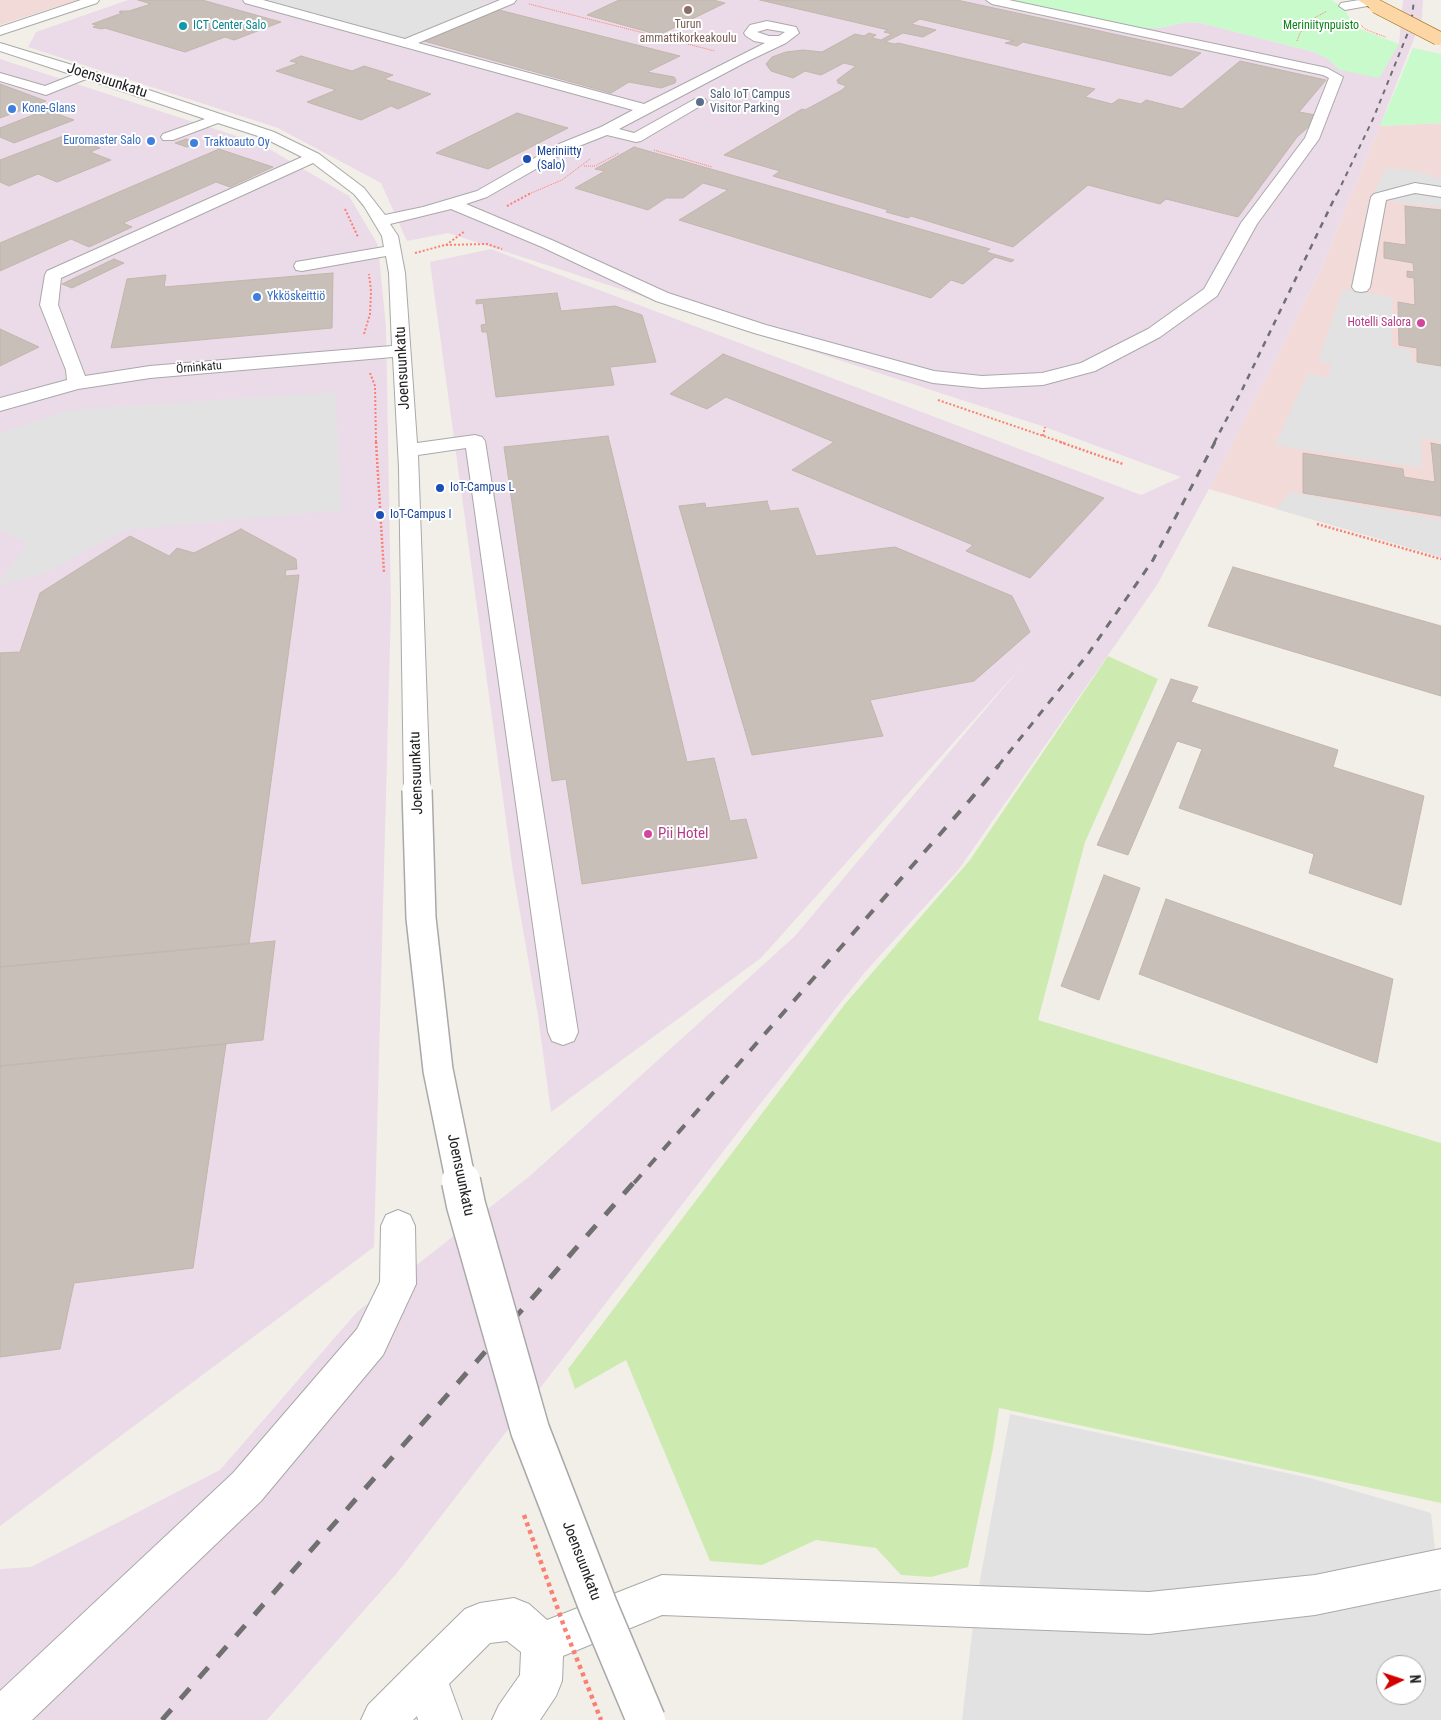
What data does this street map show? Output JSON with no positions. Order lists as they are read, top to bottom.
{
  "streets": {
    "street": ["Joensuunkatu", "Örninkatu"]
  },
  "crossings": [
    ["Joensuunkatu", "Örninkatu"]
  ],
  "parks": ["Meriniitynpuisto"],
  "places": [
    "Turun ammattikorkeakoulu",
    "ICT Center Salo",
    "Salo IoT Campus Visitor Parking",
    "Kone-Glans",
    "Euromaster Salo",
    "Traktoauto Oy",
    "Meriniitty (Salo)",
    "Ykköskeittiö",
    "Hotelli Salora",
    "IoT-Campus L",
    "IoT-Campus I",
    "Pii Hotel"
  ],
  "north": "right"
}
